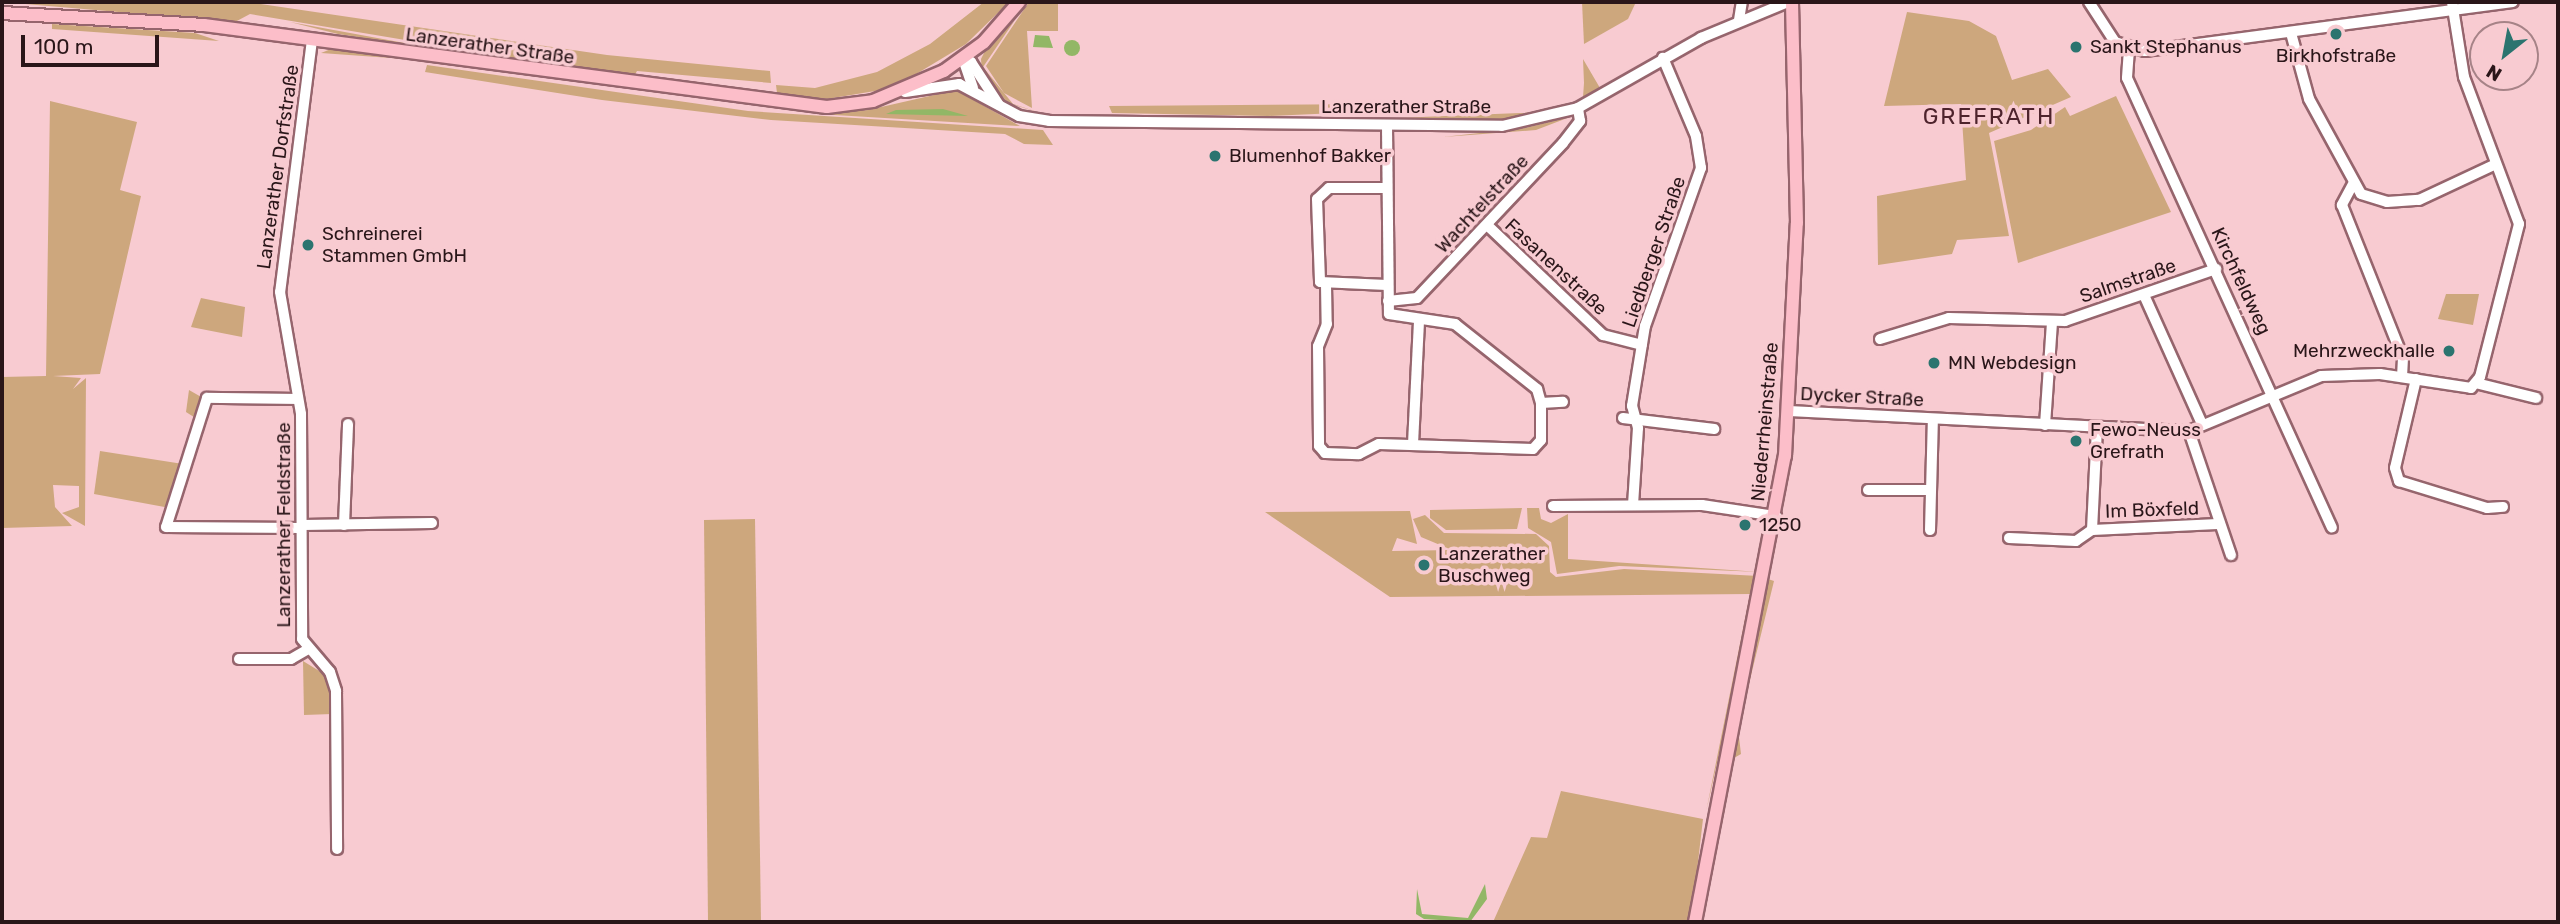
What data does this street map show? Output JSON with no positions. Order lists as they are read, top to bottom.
{
  "streets": {
    "main road": ["Lanzerather Straße", "Niederrheinstraße"],
    "street": [
      "Lanzerather Dorfstraße",
      "Wachtelstraße",
      "Liedberger Straße",
      "Fasanenstraße",
      "Salmstraße",
      "Kirchfeldweg",
      "Dycker Straße",
      "Im Böxfeld",
      "Lanzerather Feldstraße"
    ]
  },
  "crossings": [
    ["Lanzerather Straße", "Lanzerather Dorfstraße"],
    ["Lanzerather Straße", "Wachtelstraße"],
    ["Lanzerather Straße", "Liedberger Straße"],
    ["Lanzerather Straße", "Niederrheinstraße"],
    ["Lanzerather Dorfstraße", "Lanzerather Feldstraße"],
    ["Wachtelstraße", "Fasanenstraße"],
    ["Liedberger Straße", "Fasanenstraße"],
    ["Salmstraße", "Kirchfeldweg"],
    ["Dycker Straße", "Niederrheinstraße"]
  ],
  "districts": ["GREFRATH"],
  "places": [
    "Birkhofstraße",
    "Sankt Stephanus",
    "Blumenhof Bakker",
    "Schreinerei Stammen GmbH",
    "Mehrzweckhalle",
    "MN Webdesign",
    "Fewo-Neuss Grefrath",
    "1250",
    "Lanzerather Buschweg"
  ],
  "scale_bar": "100 m",
  "north": "bottom left"
}
